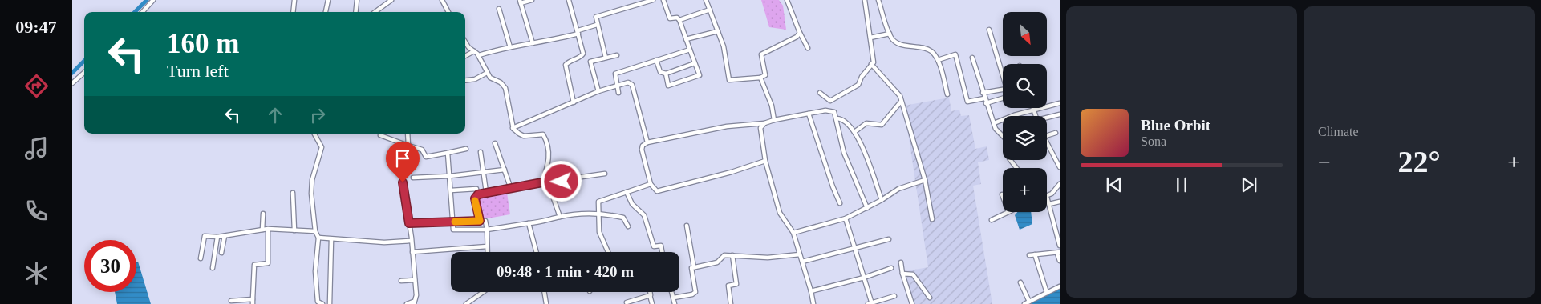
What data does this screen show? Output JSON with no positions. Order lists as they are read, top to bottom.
{
  "north": "bottom right",
  "page": {
    "tabs": "09:47",
    "tile": "Climate",
    "map_buttons": "+",
    "turn": ["160 m", "Turn left"],
    "song": ["Blue Orbit", "Sona"],
    "heat": ["−", "22°", "+"],
    "limit": "30",
    "trip": "09:48 · 1 min · 420 m"
  }
}
